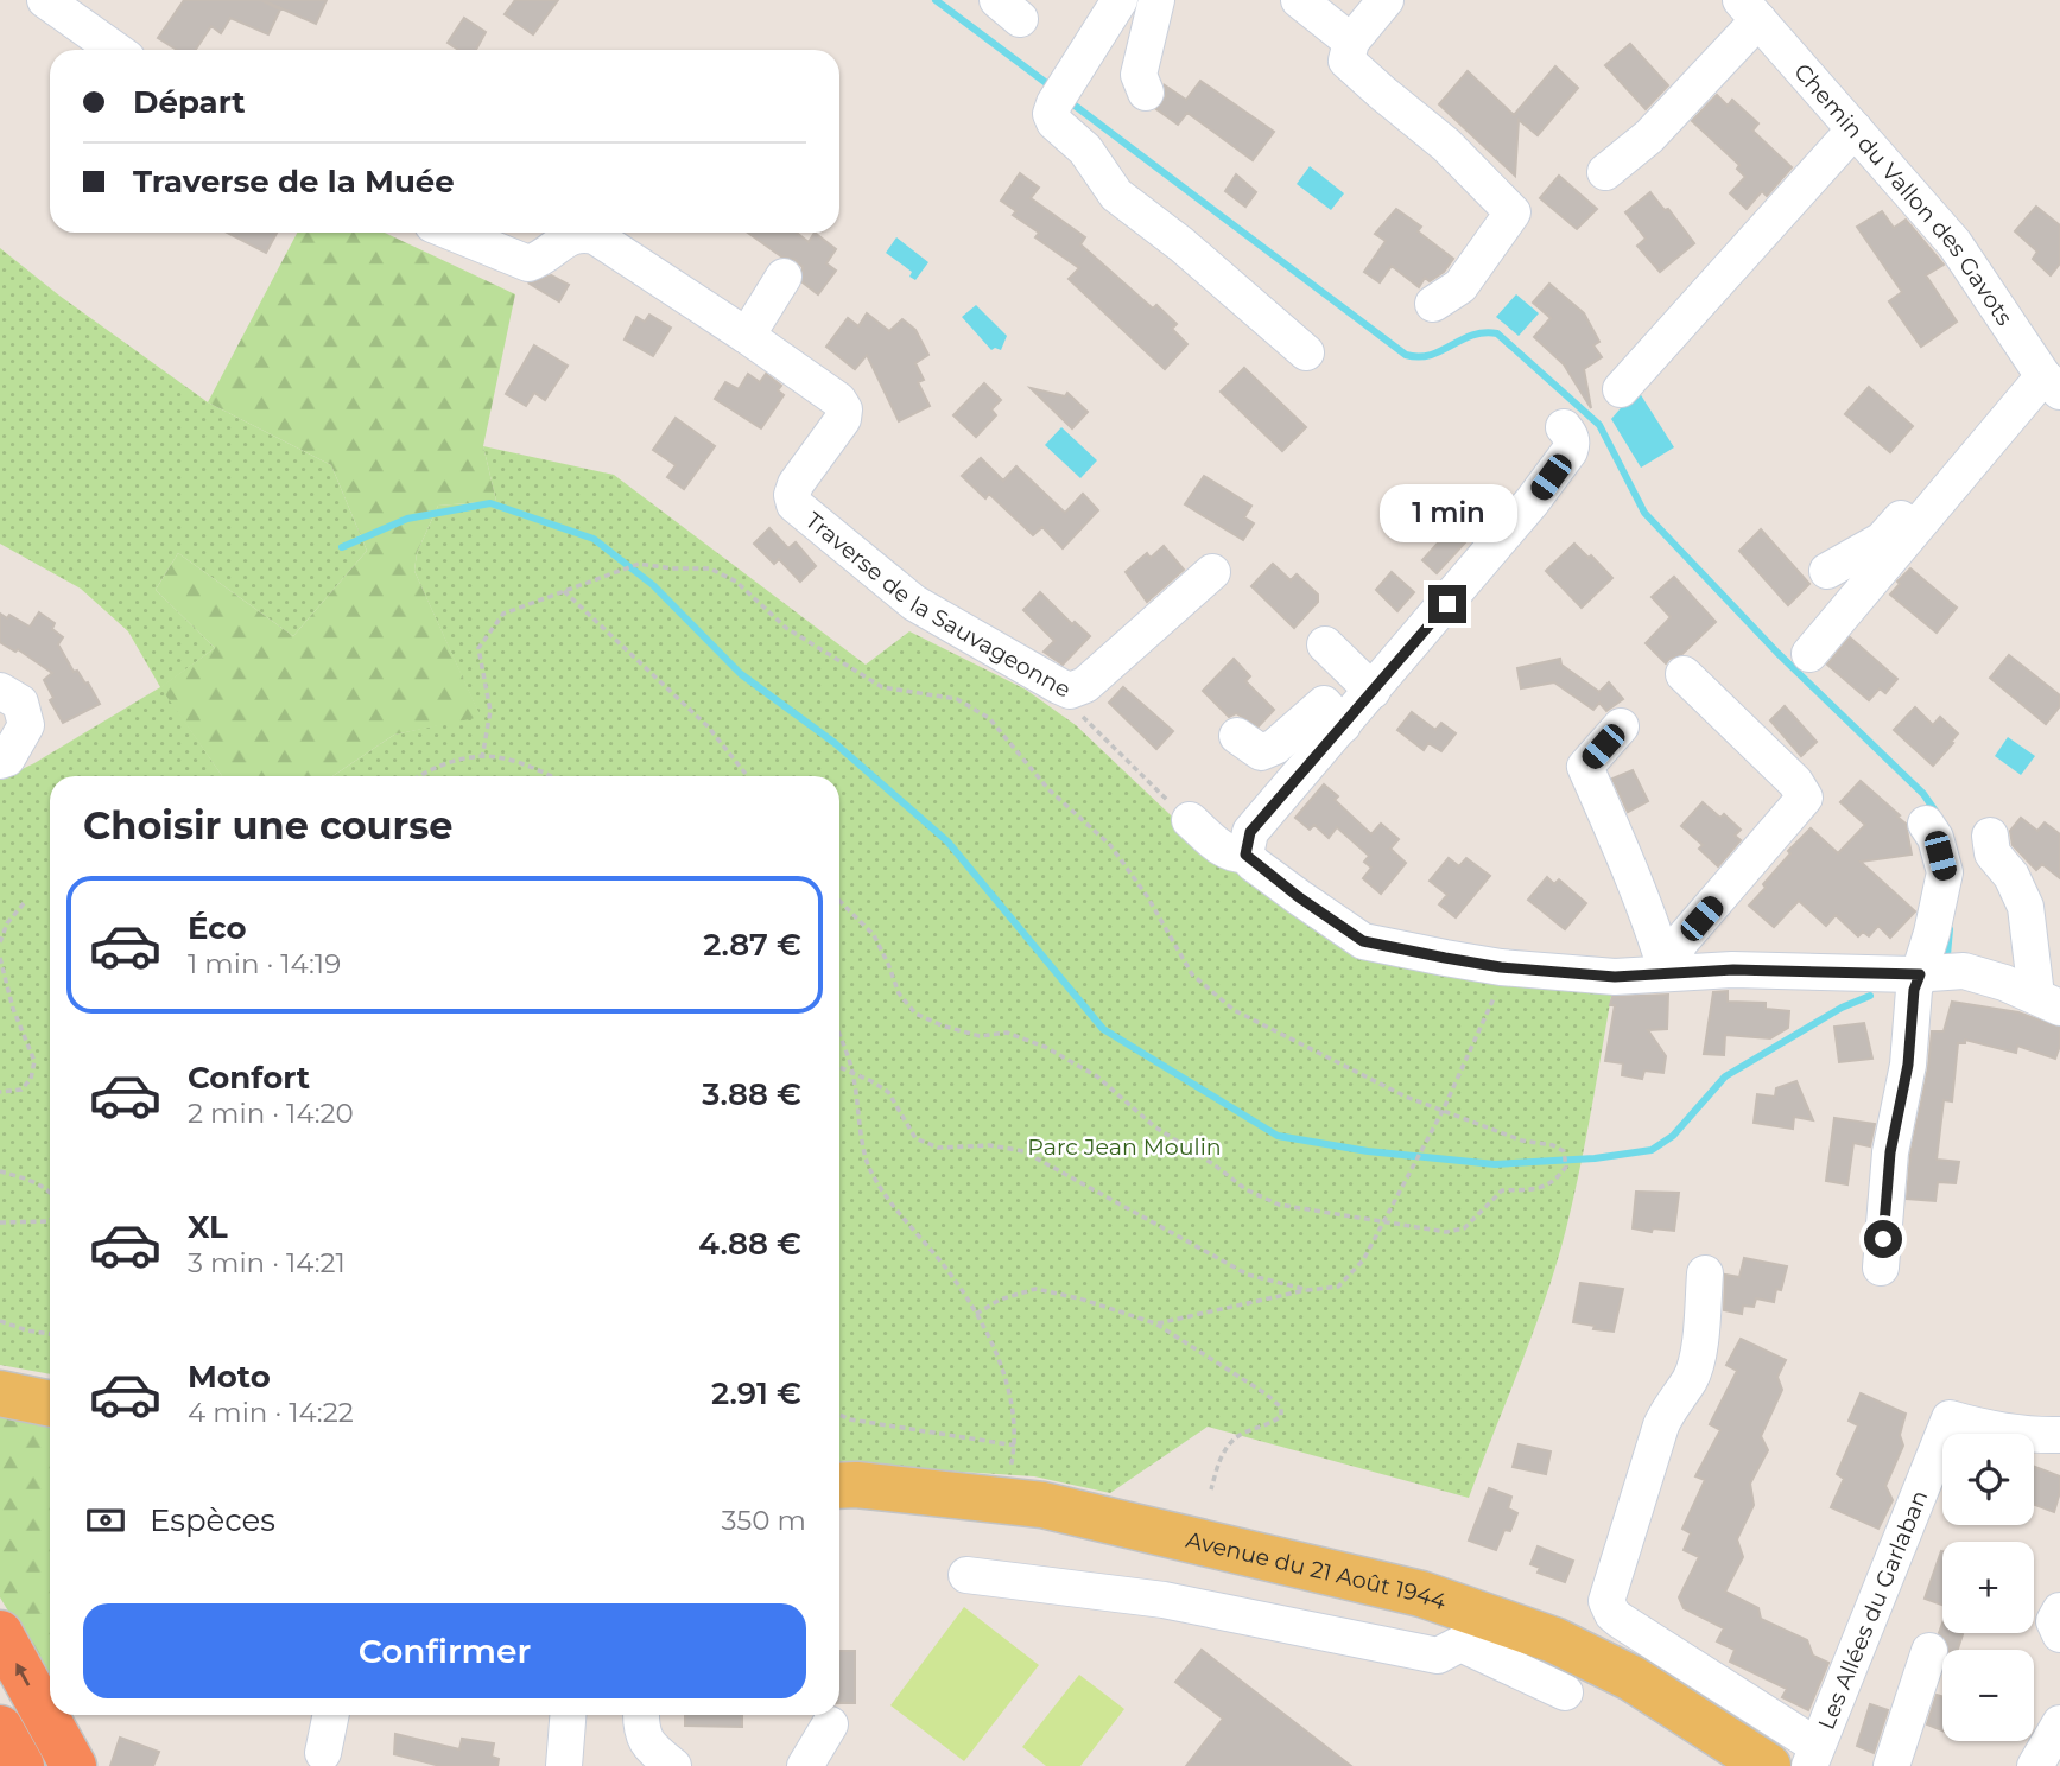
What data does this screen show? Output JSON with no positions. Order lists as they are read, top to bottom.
{
  "streets": {
    "main road": ["Avenue du 21 Août 1944"],
    "street": ["Chemin du Vallon des Gavots", "Traverse de la Sauvageonne", "Les Allées du Garlaban"]
  },
  "parks": ["Parc Jean Moulin"],
  "page": {
    "banner": ["Départ", "Traverse de la Muée"],
    "bubble": "1 min",
    "heading": "Choisir une course",
    "list": [
      {
        "name": "Éco",
        "note": "1 min · 14:19",
        "value": "2.87 €"
      },
      {
        "name": "Confort",
        "note": "2 min · 14:20",
        "value": "3.88 €"
      },
      {
        "name": "XL",
        "note": "3 min · 14:21",
        "value": "4.88 €"
      },
      {
        "name": "Moto",
        "note": "4 min · 14:22",
        "value": "2.91 €"
      }
    ],
    "map_buttons": ["+", "−"],
    "pay": ["Espèces", "350 m"],
    "buttons": "Confirmer"
  }
}
